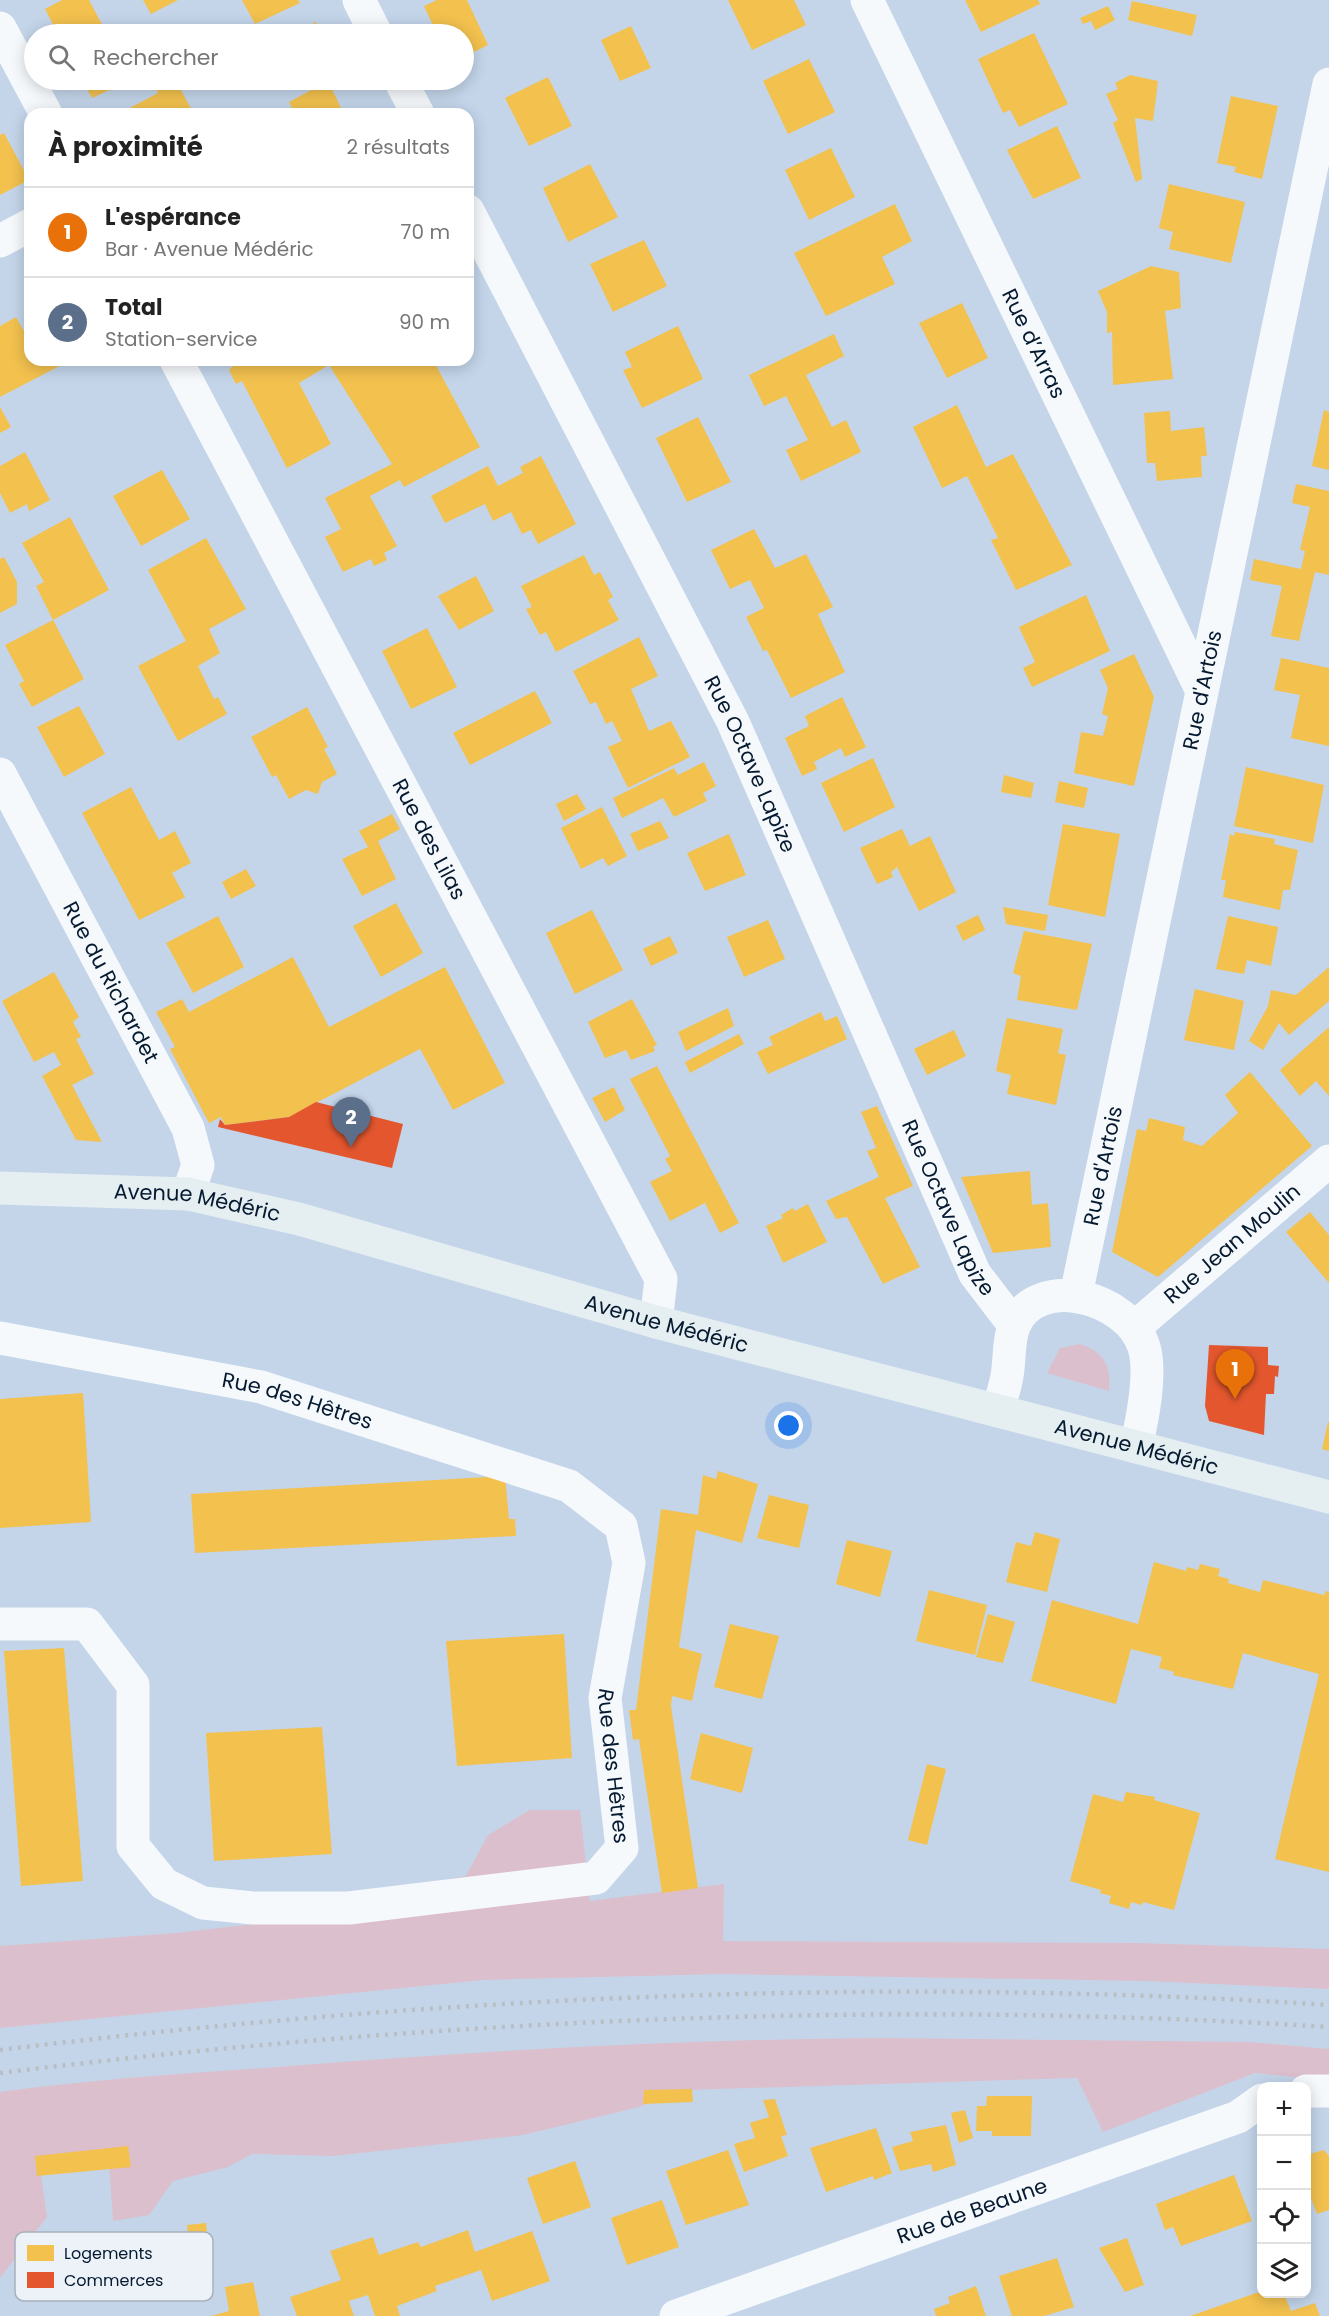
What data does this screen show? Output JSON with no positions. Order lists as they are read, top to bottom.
{
  "streets": {
    "main road": ["Avenue Médéric"],
    "street": [
      "Rue d’Arras",
      "Rue d'Artois",
      "Rue Octave Lapize",
      "Rue des Lilas",
      "Rue du Richardet",
      "Rue Jean Moulin",
      "Rue des Hêtres",
      "Rue de Beaune"
    ]
  },
  "crossings": [
    ["Rue d’Arras", "Rue d'Artois"],
    ["Rue d'Artois", "Rue Octave Lapize"],
    ["Rue d'Artois", "Avenue Médéric"],
    ["Rue d'Artois", "Rue Jean Moulin"],
    ["Rue Octave Lapize", "Avenue Médéric"],
    ["Rue Octave Lapize", "Rue Jean Moulin"],
    ["Rue des Lilas", "Avenue Médéric"],
    ["Rue du Richardet", "Avenue Médéric"],
    ["Avenue Médéric", "Rue Jean Moulin"]
  ],
  "legend": ["Logements", "Commerces"],
  "page": {
    "search": "Rechercher",
    "heading": ["À proximité", "2 résultats"],
    "list": [
      {
        "mark": "1",
        "name": "L'espérance",
        "note": "Bar · Avenue Médéric",
        "value": "70 m"
      },
      {
        "mark": "2",
        "name": "Total",
        "note": "Station-service",
        "value": "90 m"
      }
    ],
    "pins": ["2", "1"],
    "map_buttons": ["+", "−"]
  }
}
